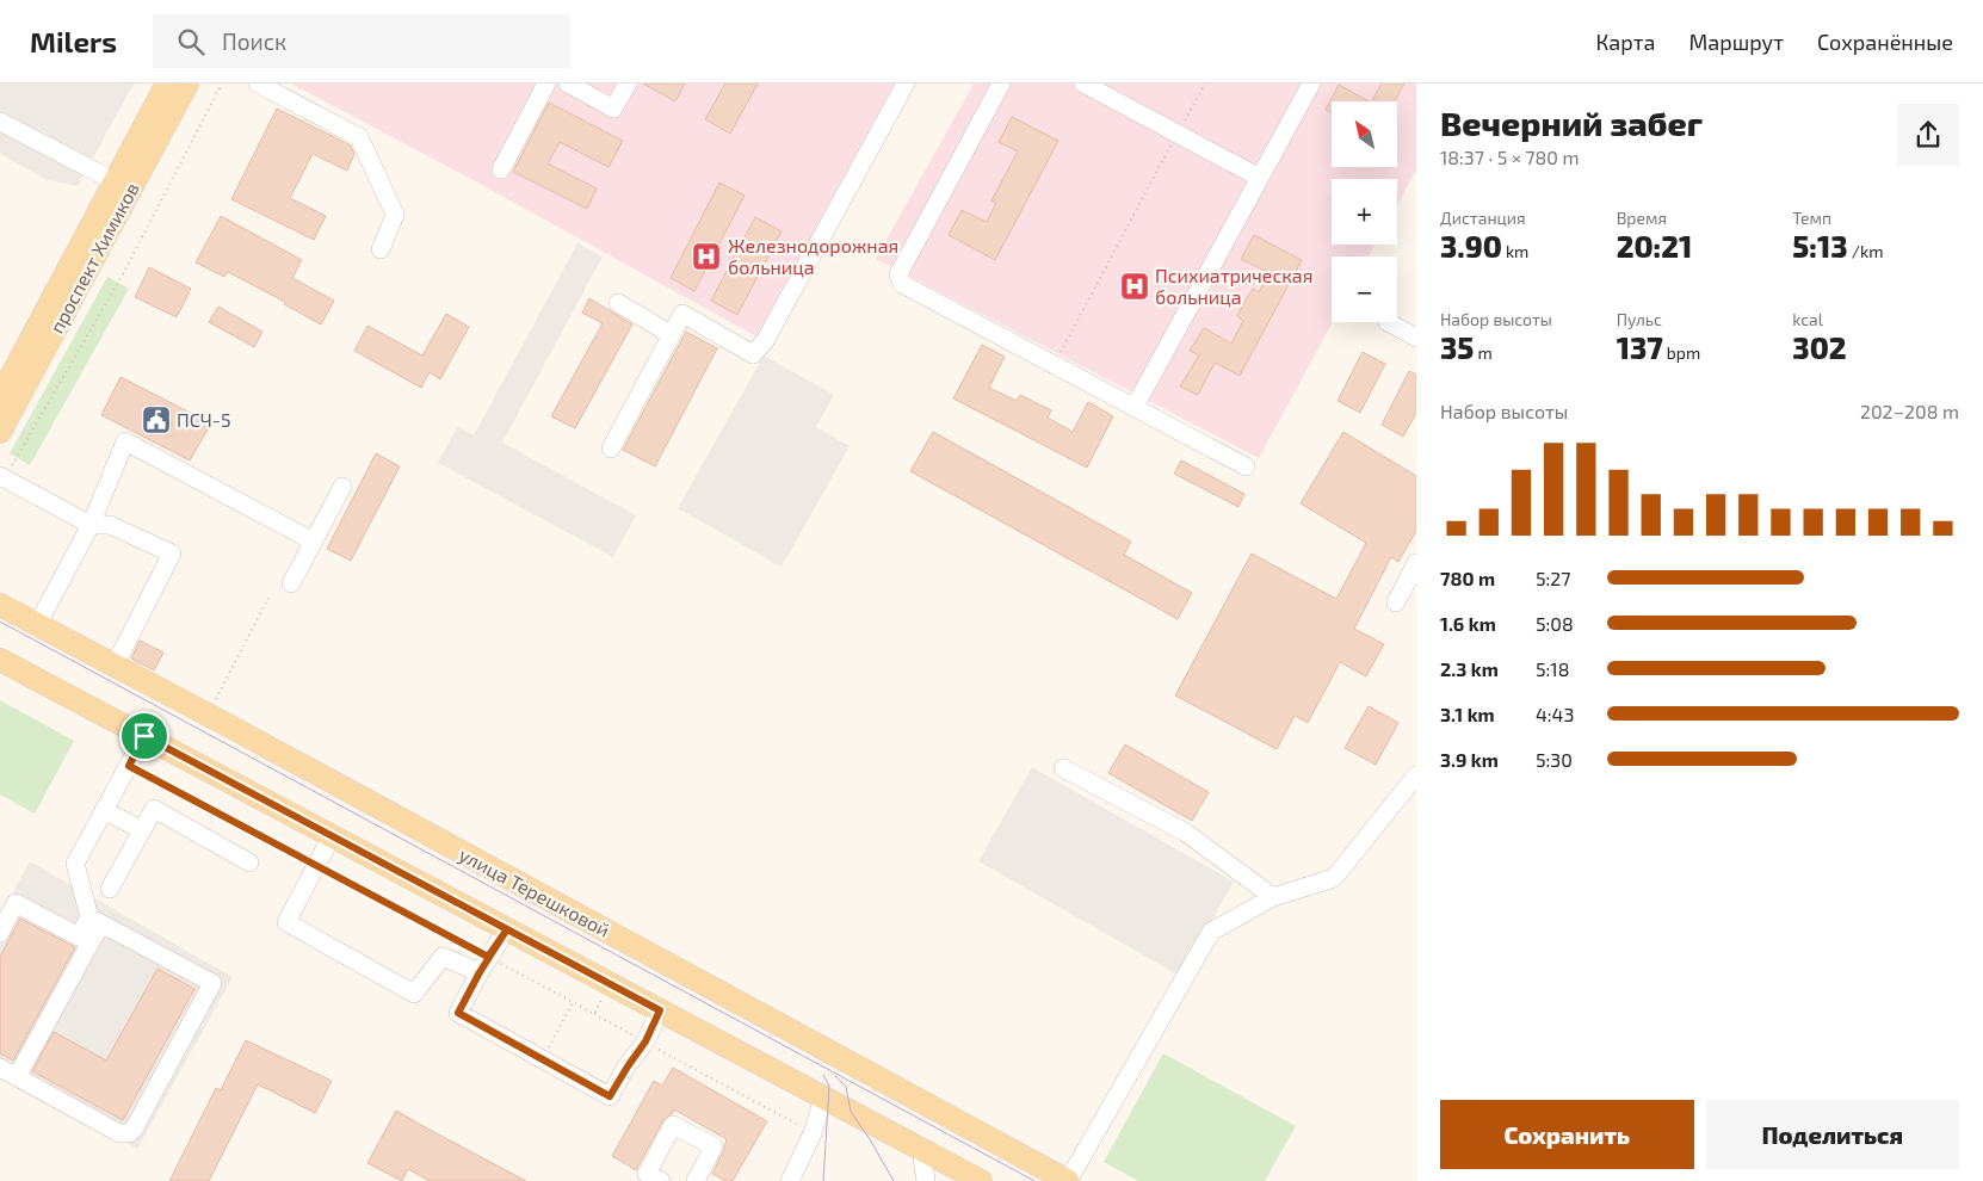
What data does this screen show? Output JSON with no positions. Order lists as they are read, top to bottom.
{
  "streets": {
    "main road": ["проспект Химиков", "улица Терешковой"]
  },
  "places": {
    "hospital": ["Железнодорожная больница", "Психиатрическая больница"],
    "public building": ["ПСЧ-5"]
  },
  "north": "top left",
  "page": {
    "header": "Milers",
    "search": "Поиск",
    "nav": ["Карта", "Маршрут", "Сохранённые"],
    "heading": ["Вечерний забег", "18:37 · 5 × 780 m"],
    "map_buttons": ["+", "−"],
    "stats": [
      ["Дистанция", "3.90 km"],
      ["Время", "20:21"],
      ["Темп", "5:13 /km"],
      ["Набор высоты", "35 m"],
      ["Пульс", "137 bpm"],
      ["kcal", "302"]
    ],
    "chart": ["Набор высоты", "202–208 m"],
    "list": [
      {
        "name": "780 m",
        "note": "5:27"
      },
      {
        "name": "1.6 km",
        "note": "5:08"
      },
      {
        "name": "2.3 km",
        "note": "5:18"
      },
      {
        "name": "3.1 km",
        "note": "4:43"
      },
      {
        "name": "3.9 km",
        "note": "5:30"
      }
    ],
    "buttons": ["Сохранить", "Поделиться"]
  }
}
